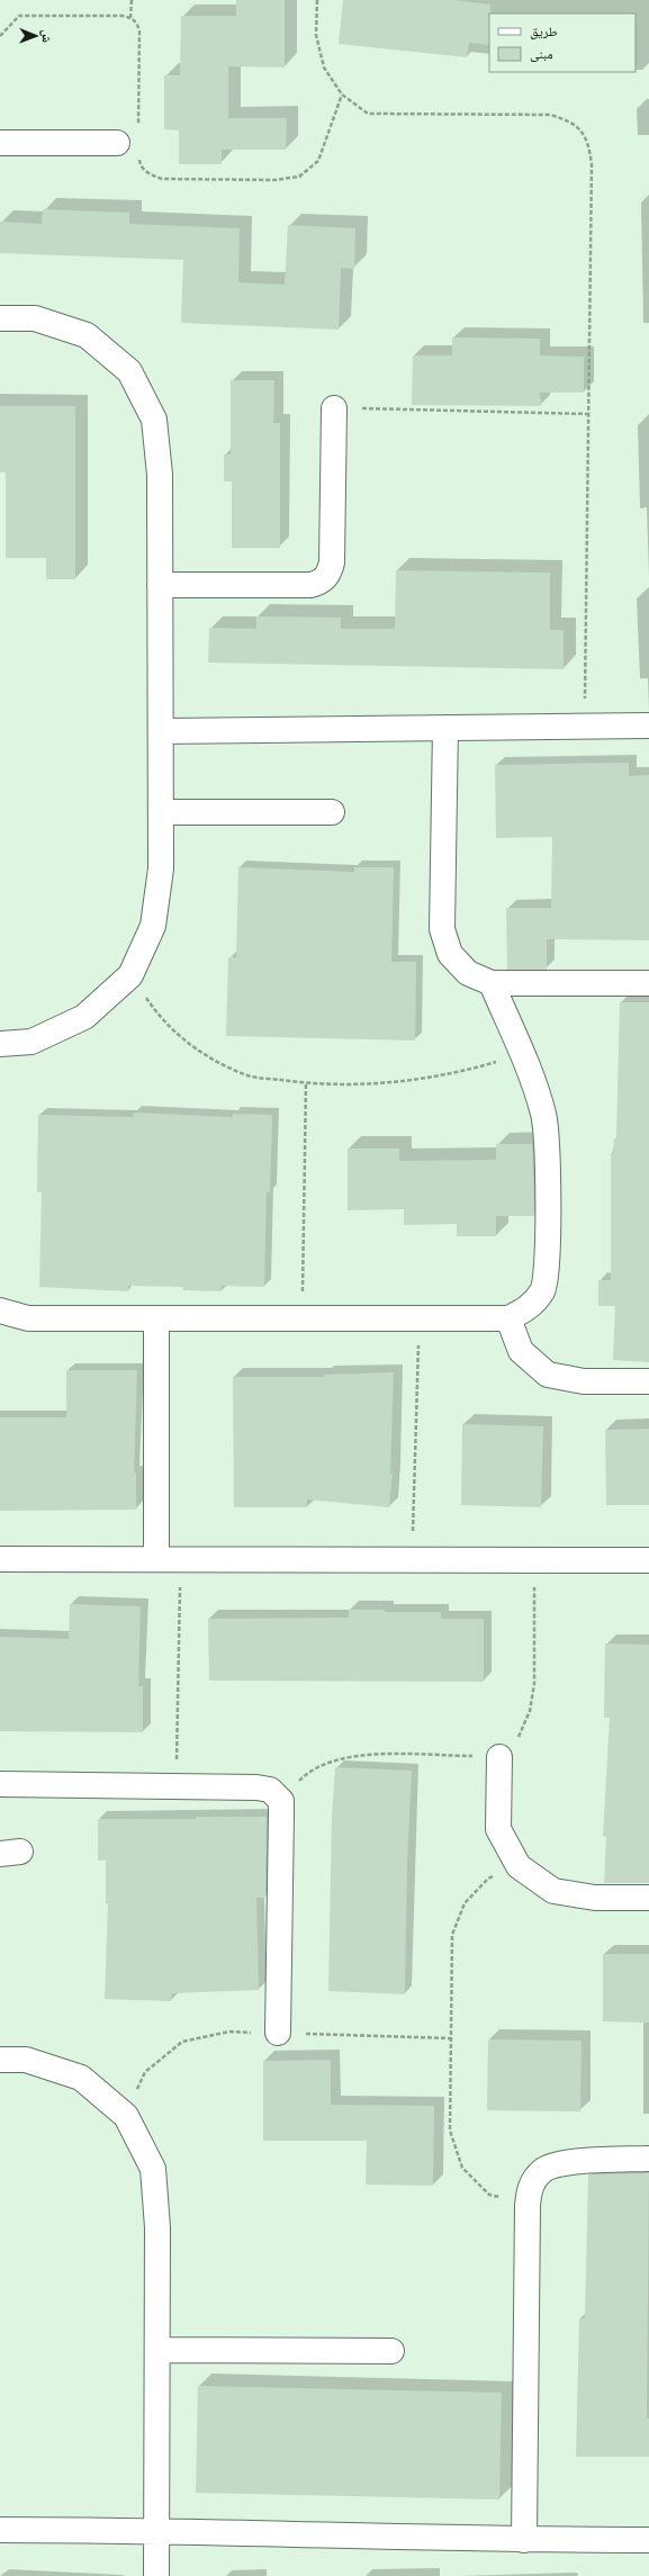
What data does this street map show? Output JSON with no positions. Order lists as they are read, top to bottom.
{
  "legend": ["طريق", "مبنى"],
  "north": "right"
}
